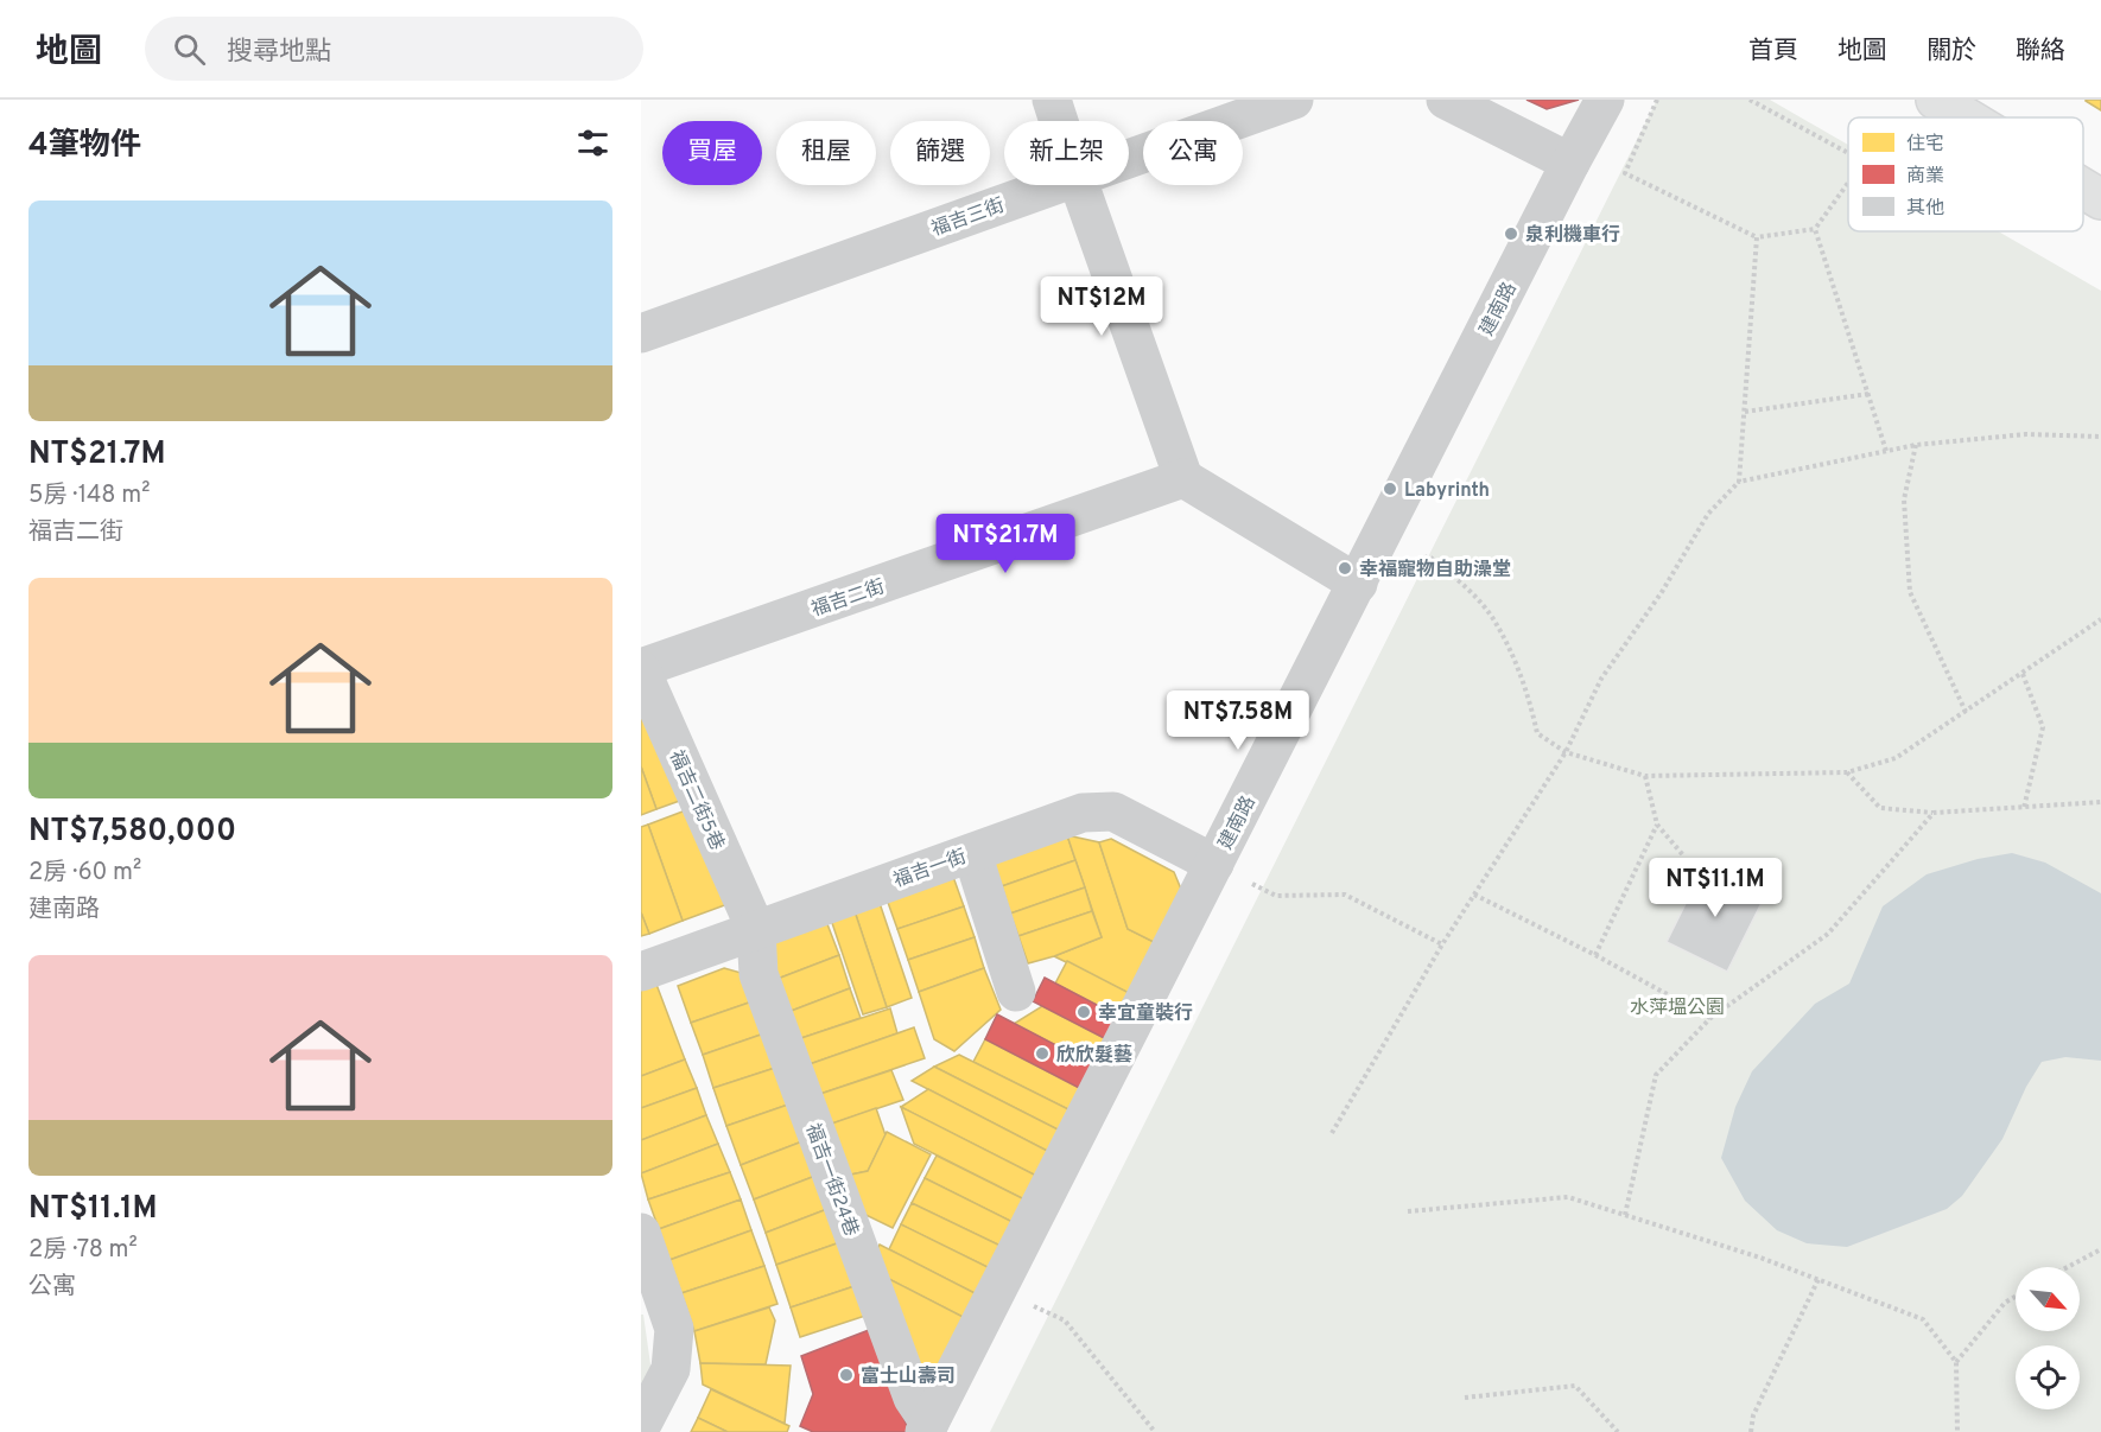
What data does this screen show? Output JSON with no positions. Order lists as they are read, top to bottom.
{
  "streets": {
    "street": [
      "福吉三街",
      "建南路",
      "福吉二街",
      "福吉二街5巷",
      "福吉一街",
      "福吉一街24巷"
    ]
  },
  "crossings": [
    ["建南路", "福吉一街"],
    ["建南路", "福吉一街24巷"],
    ["福吉二街", "福吉二街5巷"],
    ["福吉二街5巷", "福吉一街"],
    ["福吉二街5巷", "福吉一街24巷"],
    ["福吉一街", "福吉一街24巷"]
  ],
  "parks": ["水萍塭公園"],
  "places": [
    "泉利機車行",
    "Labyrinth",
    "幸福寵物自助澡堂",
    "幸宜童裝行",
    "欣欣髮藝",
    "富士山壽司"
  ],
  "legend": ["住宅", "商業", "其他"],
  "north": "bottom right",
  "page": {
    "header": "地圖",
    "search": "搜尋地點",
    "nav": [
      "首頁",
      "地圖",
      "關於",
      "聯絡"
    ],
    "heading": "4筆物件",
    "chip": [
      "買屋",
      "租屋",
      "篩選",
      "新上架",
      "公寓"
    ],
    "list": [
      {
        "name": "NT$21.7M",
        "note": "5房 · 148 m² · 福吉二街"
      },
      {
        "name": "NT$7,580,000",
        "note": "2房 · 60 m² · 建南路"
      },
      {
        "name": "NT$11.1M",
        "note": "2房 · 78 m² · 公寓"
      }
    ],
    "price": [
      "NT$12M",
      "NT$21.7M",
      "NT$7.58M",
      "NT$11.1M"
    ]
  }
}
